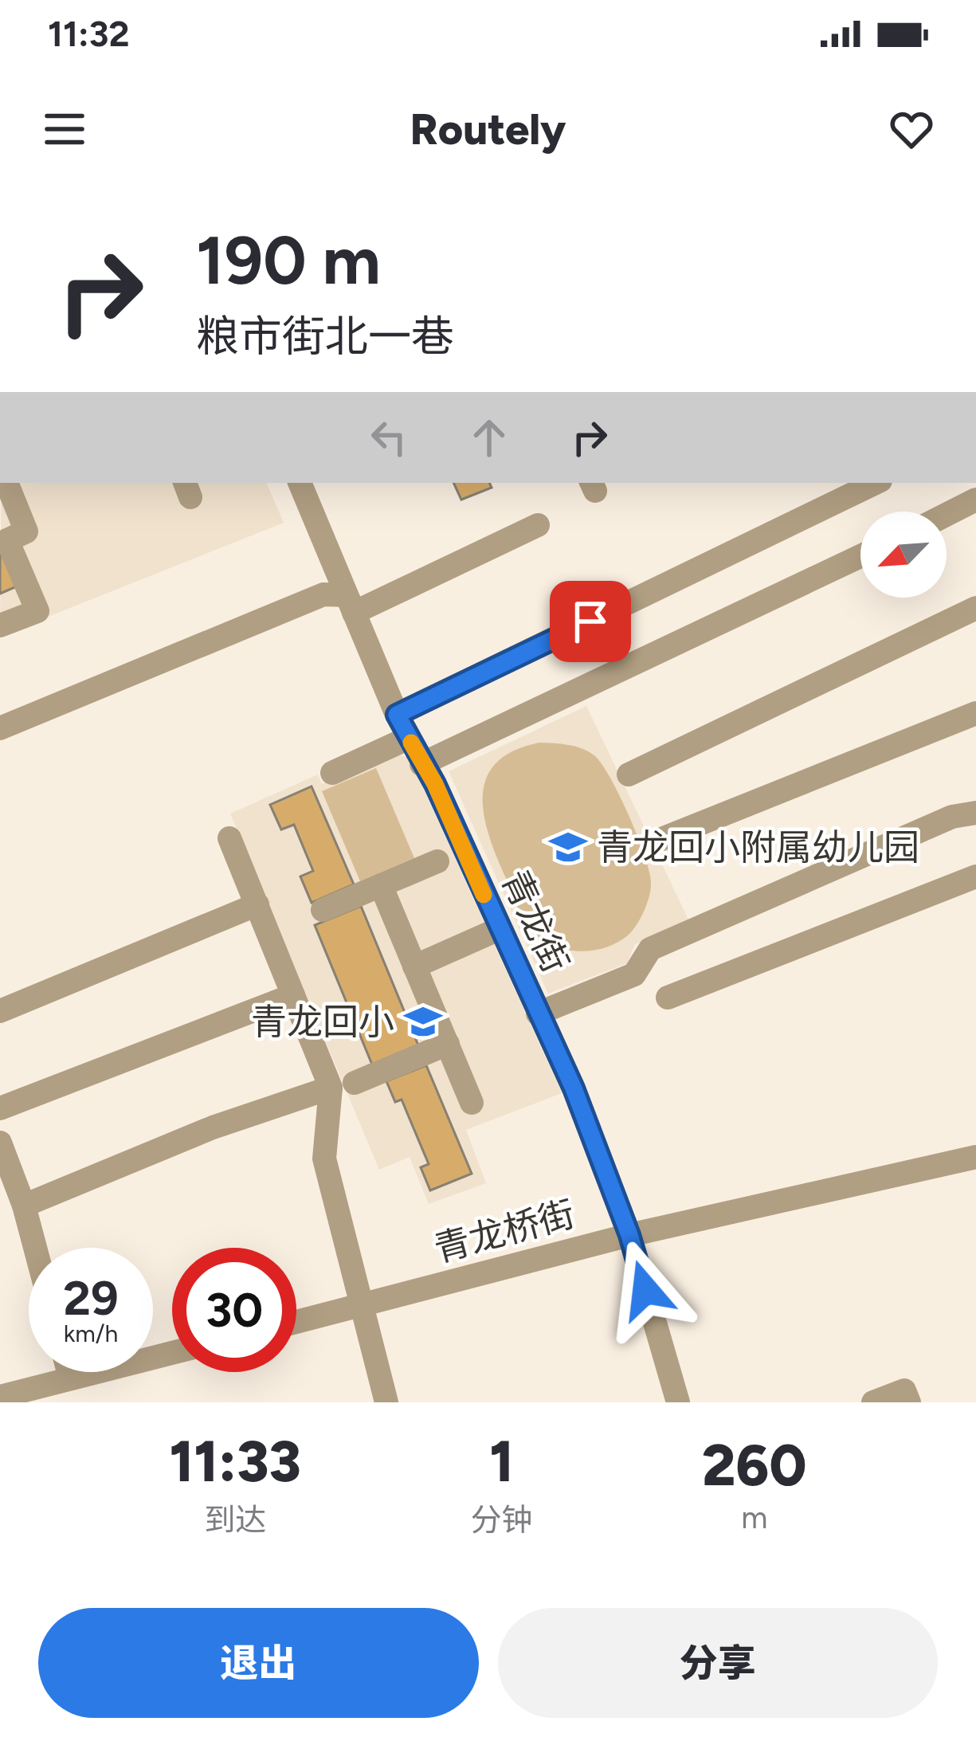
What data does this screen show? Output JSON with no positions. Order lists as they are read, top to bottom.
{
  "streets": {
    "street": ["青龙街", "青龙桥街"]
  },
  "crossings": [
    ["青龙街", "青龙桥街"]
  ],
  "places": {
    "school or university": ["青龙回小附属幼儿园", "青龙回小"]
  },
  "north": "bottom left",
  "page": {
    "status": "11:32",
    "header": "Routely",
    "turn": ["190 m", "粮市街北一巷"],
    "speed": "29 km/h",
    "limit": "30",
    "eta": [
      "11:33",
      "到达",
      "1",
      "分钟",
      "260",
      "m"
    ],
    "buttons": ["退出", "分享"]
  }
}
